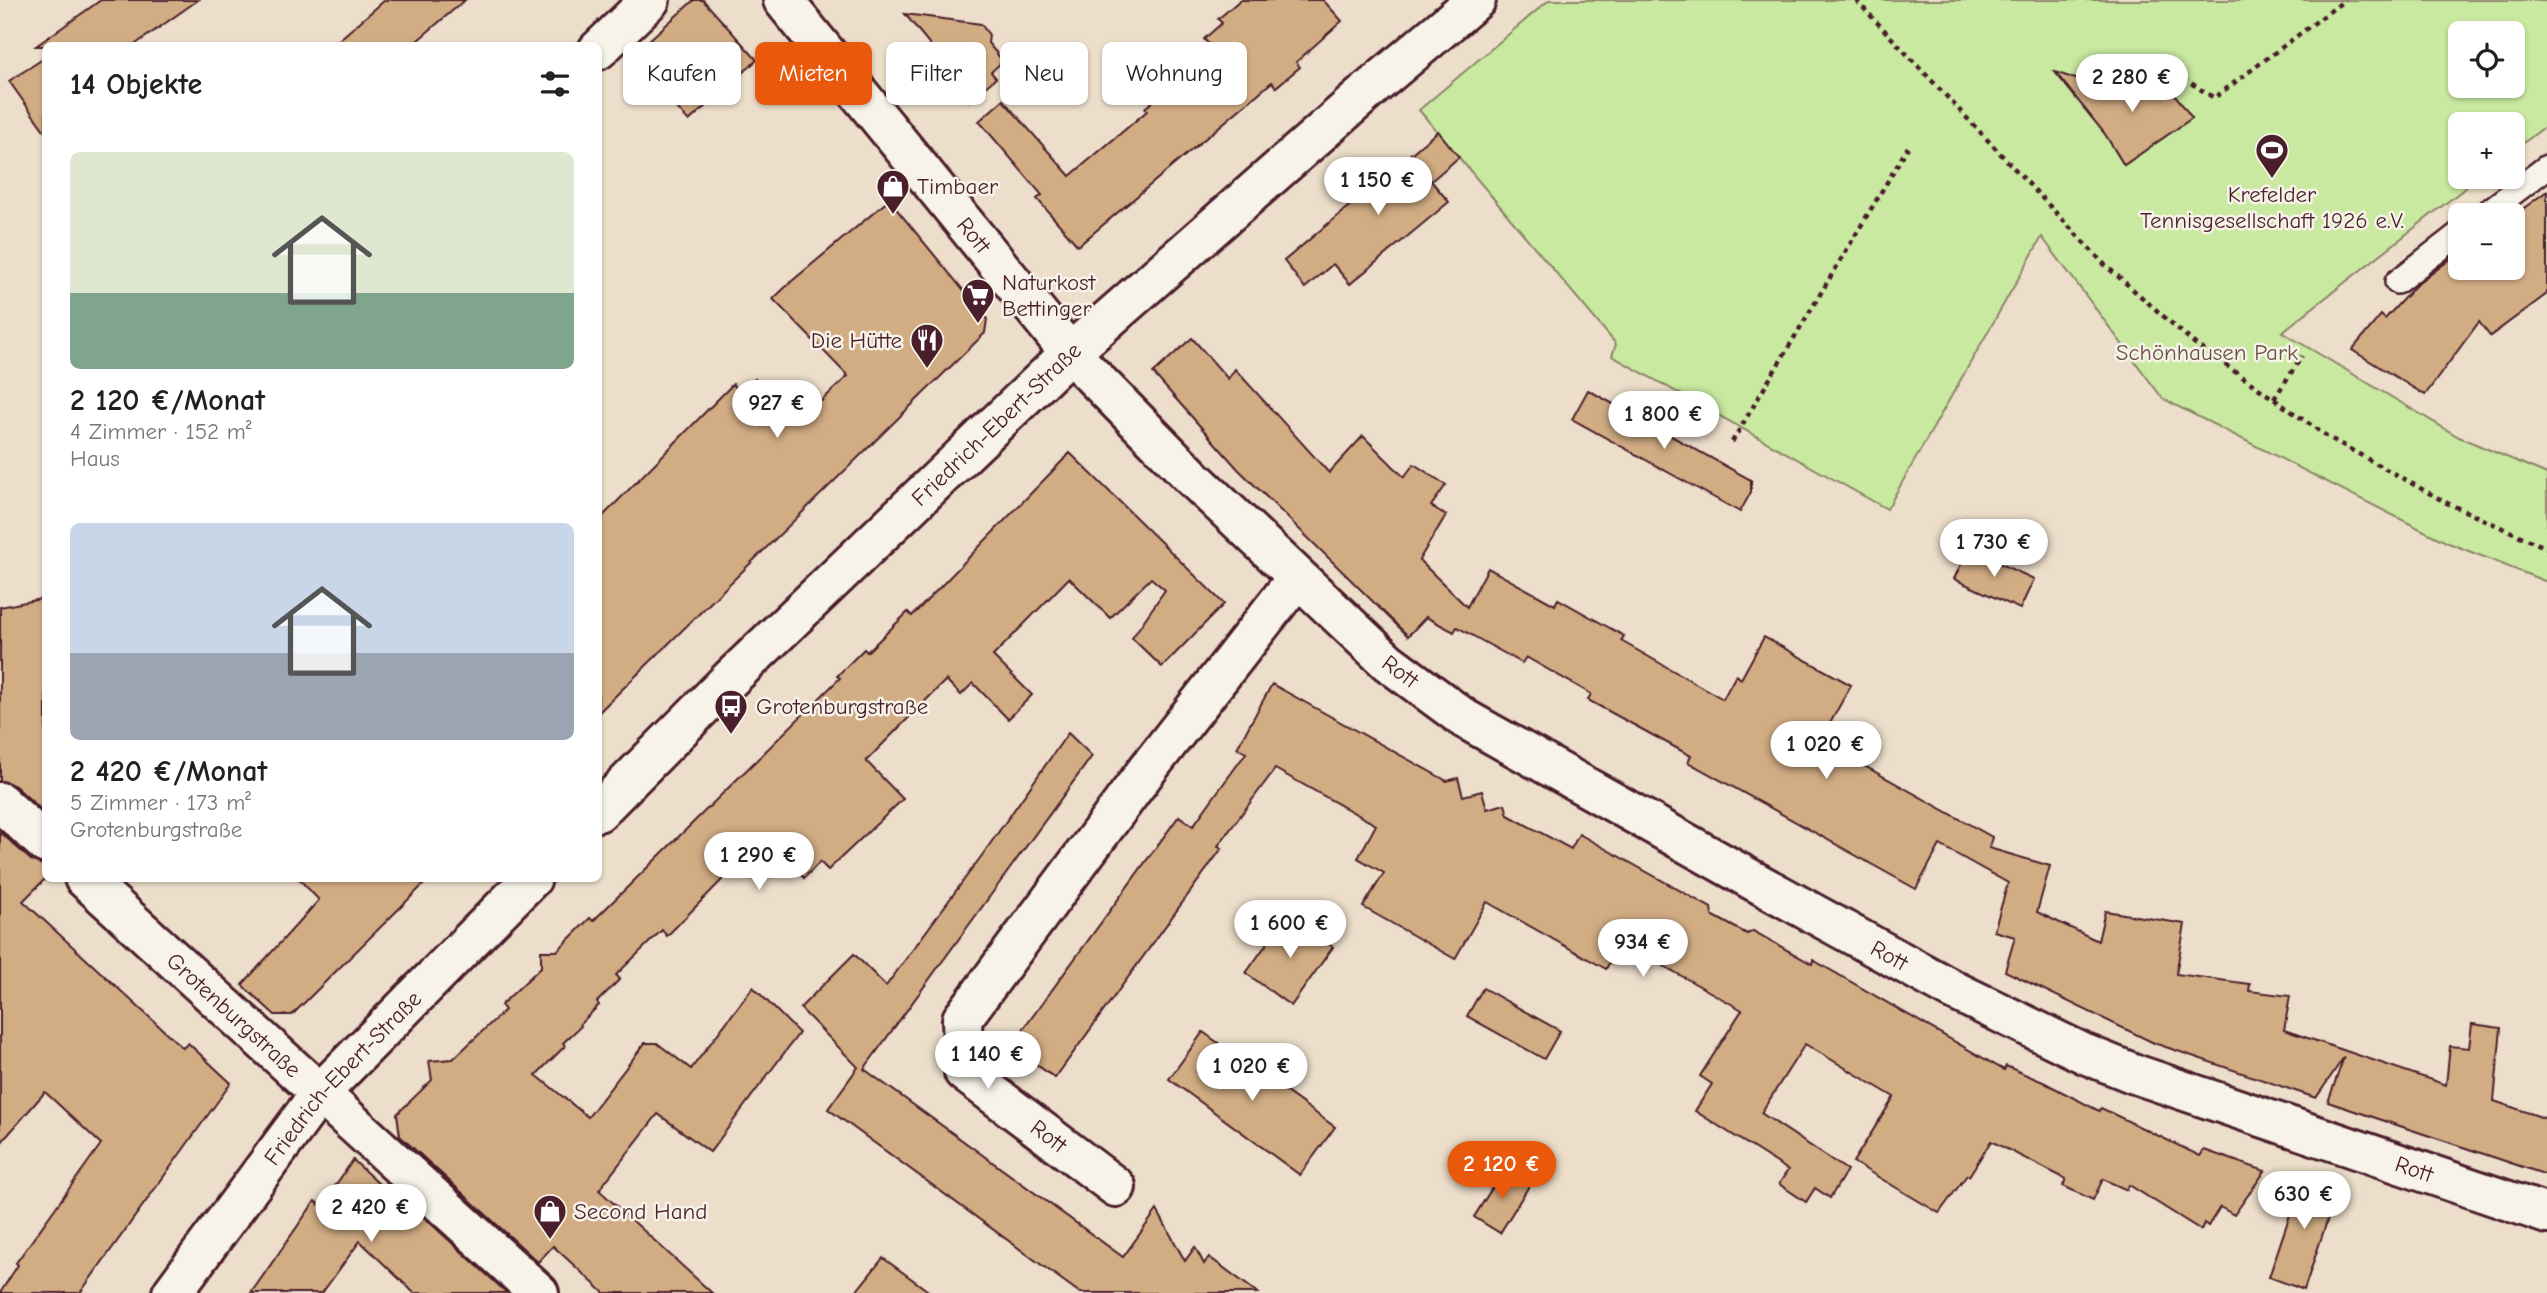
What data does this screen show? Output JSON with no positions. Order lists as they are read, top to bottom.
{
  "streets": {
    "street": ["Rott", "Friedrich-Ebert-Straße", "Grotenburgstraße"]
  },
  "crossings": [
    ["Rott", "Friedrich-Ebert-Straße"],
    ["Friedrich-Ebert-Straße", "Grotenburgstraße"]
  ],
  "parks": ["Schönhausen Park"],
  "places": {
    "sports": ["Krefelder Tennisgesellschaft 1926 e.V."],
    "shop": ["Timbaer", "Second Hand"],
    "supermarket": ["Naturkost Bettinger"],
    "restaurant": ["Die Hütte"],
    "bus stop": ["Grotenburgstraße"]
  },
  "page": {
    "map_buttons": ["+", "−"],
    "chip": [
      "Kaufen",
      "Mieten",
      "Filter",
      "Neu",
      "Wohnung"
    ],
    "heading": "14 Objekte",
    "price": [
      "2 280 €",
      "1 150 €",
      "927 €",
      "1 800 €",
      "1 730 €",
      "1 020 €",
      "1 290 €",
      "1 600 €",
      "934 €",
      "1 140 €",
      "1 020 €",
      "2 120 €",
      "630 €",
      "2 420 €"
    ],
    "list": [
      {
        "name": "2 120 €/Monat",
        "note": "4 Zimmer · 152 m² · Haus"
      },
      {
        "name": "2 420 €/Monat",
        "note": "5 Zimmer · 173 m² · Grotenburgstraße"
      }
    ]
  }
}
